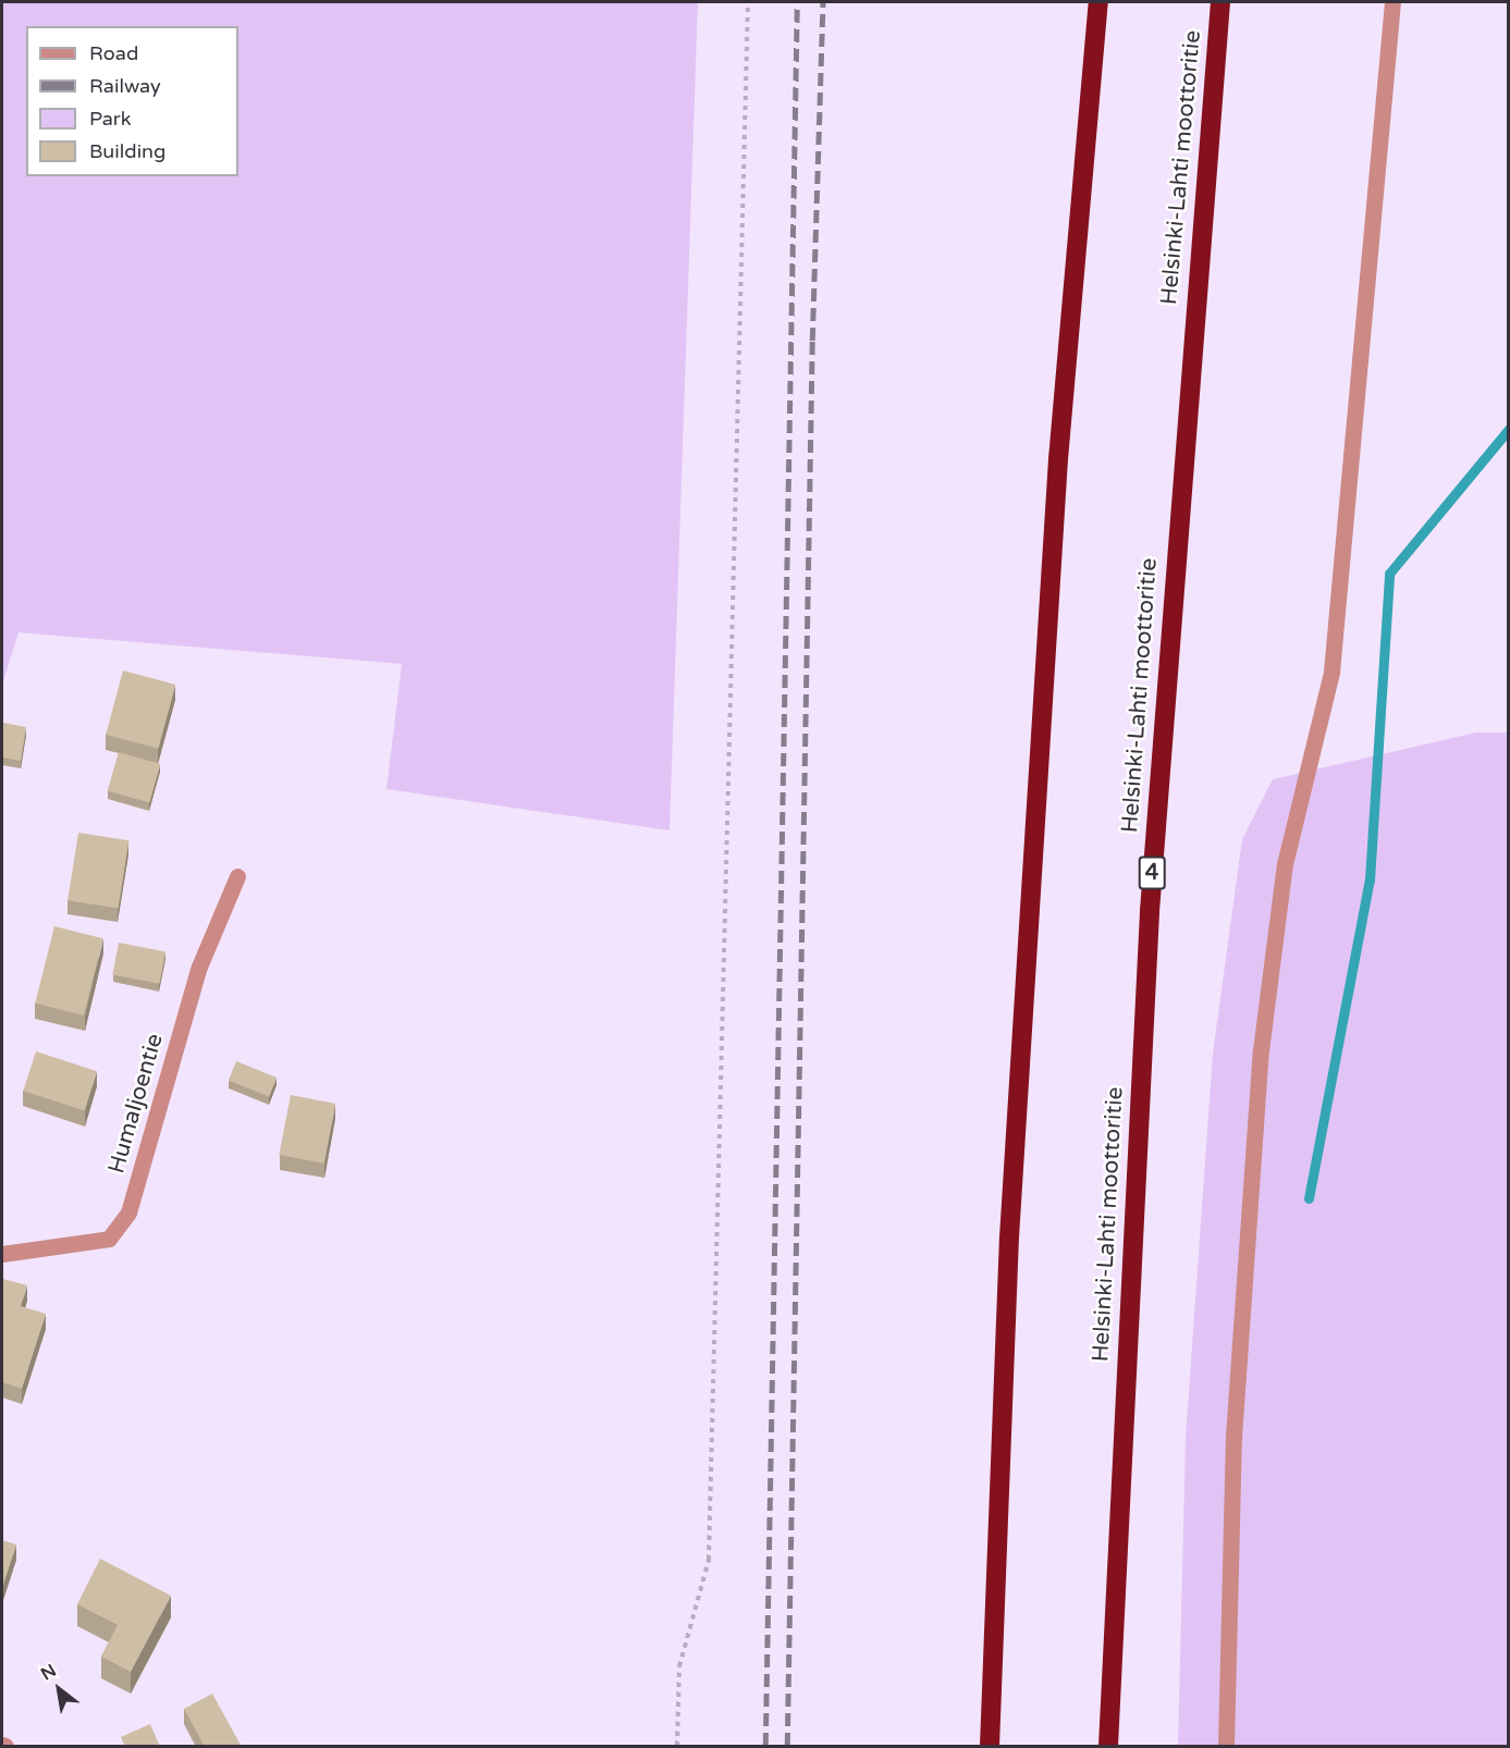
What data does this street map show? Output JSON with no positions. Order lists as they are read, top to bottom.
{
  "streets": {
    "highway": ["Helsinki-Lahti moottoritie", "4"],
    "street": ["Humaljoentie"]
  },
  "legend": [
    "Road",
    "Railway",
    "Park",
    "Building"
  ],
  "north": "top left"
}
